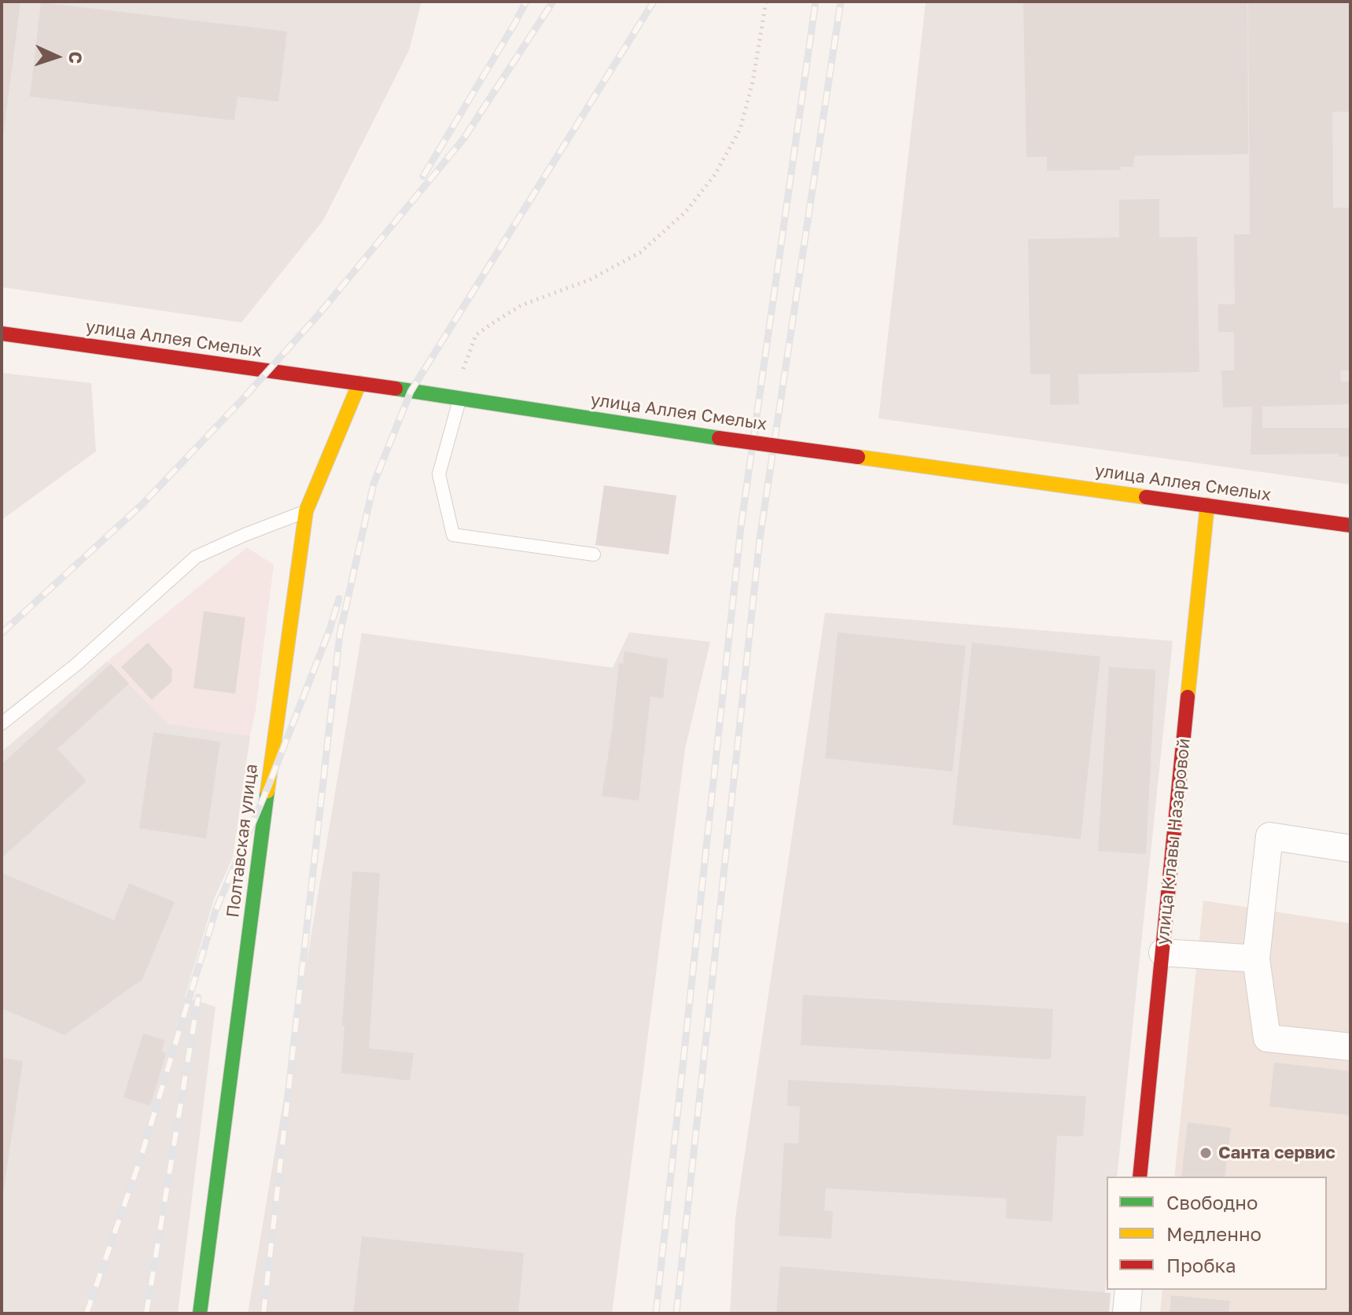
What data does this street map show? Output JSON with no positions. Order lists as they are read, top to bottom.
{
  "streets": {
    "street": ["улица Аллея Смелых", "Полтавская улица", "улица Клавы Назаровой"]
  },
  "crossings": [
    ["улица Аллея Смелых", "Полтавская улица"],
    ["улица Аллея Смелых", "улица Клавы Назаровой"]
  ],
  "places": ["Санта сервис"],
  "legend": ["Свободно", "Медленно", "Пробка"],
  "north": "right"
}
